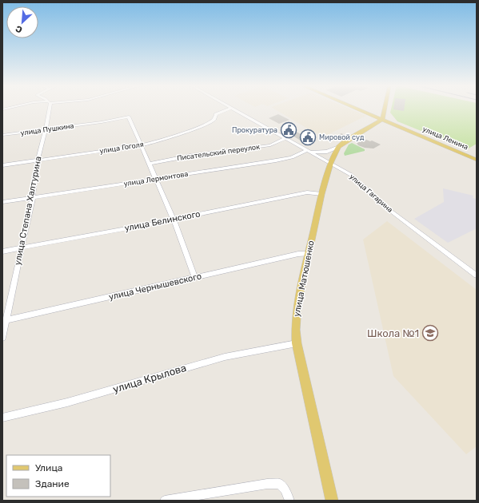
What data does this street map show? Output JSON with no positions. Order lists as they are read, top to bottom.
{
  "streets": {
    "main road": ["улица Ленина", "улица Матюшенко"],
    "street": [
      "улица Пушкина",
      "улица Гоголя",
      "Писательский переулок",
      "улица Лермонтова",
      "улица Гагарина",
      "улица Степана Халтурина",
      "улица Белинского",
      "улица Чернышевского",
      "улица Крылова"
    ]
  },
  "crossings": [
    ["улица Пушкина", "улица Гоголя"],
    ["улица Пушкина", "улица Степана Халтурина"],
    ["улица Ленина", "улица Матюшенко"],
    ["улица Гоголя", "улица Степана Халтурина"],
    ["Писательский переулок", "улица Гагарина"],
    ["улица Лермонтова", "улица Гагарина"],
    ["улица Лермонтова", "улица Степана Халтурина"],
    ["улица Гагарина", "улица Матюшенко"],
    ["улица Степана Халтурина", "улица Белинского"],
    ["улица Степана Халтурина", "улица Чернышевского"],
    ["улица Белинского", "улица Матюшенко"],
    ["улица Матюшенко", "улица Чернышевского"],
    ["улица Матюшенко", "улица Крылова"]
  ],
  "places": {
    "public building": ["Прокуратура", "Мировой суд"],
    "school or university": ["Школа №1"]
  },
  "legend": ["Улица", "Здание"],
  "north": "bottom left"
}
